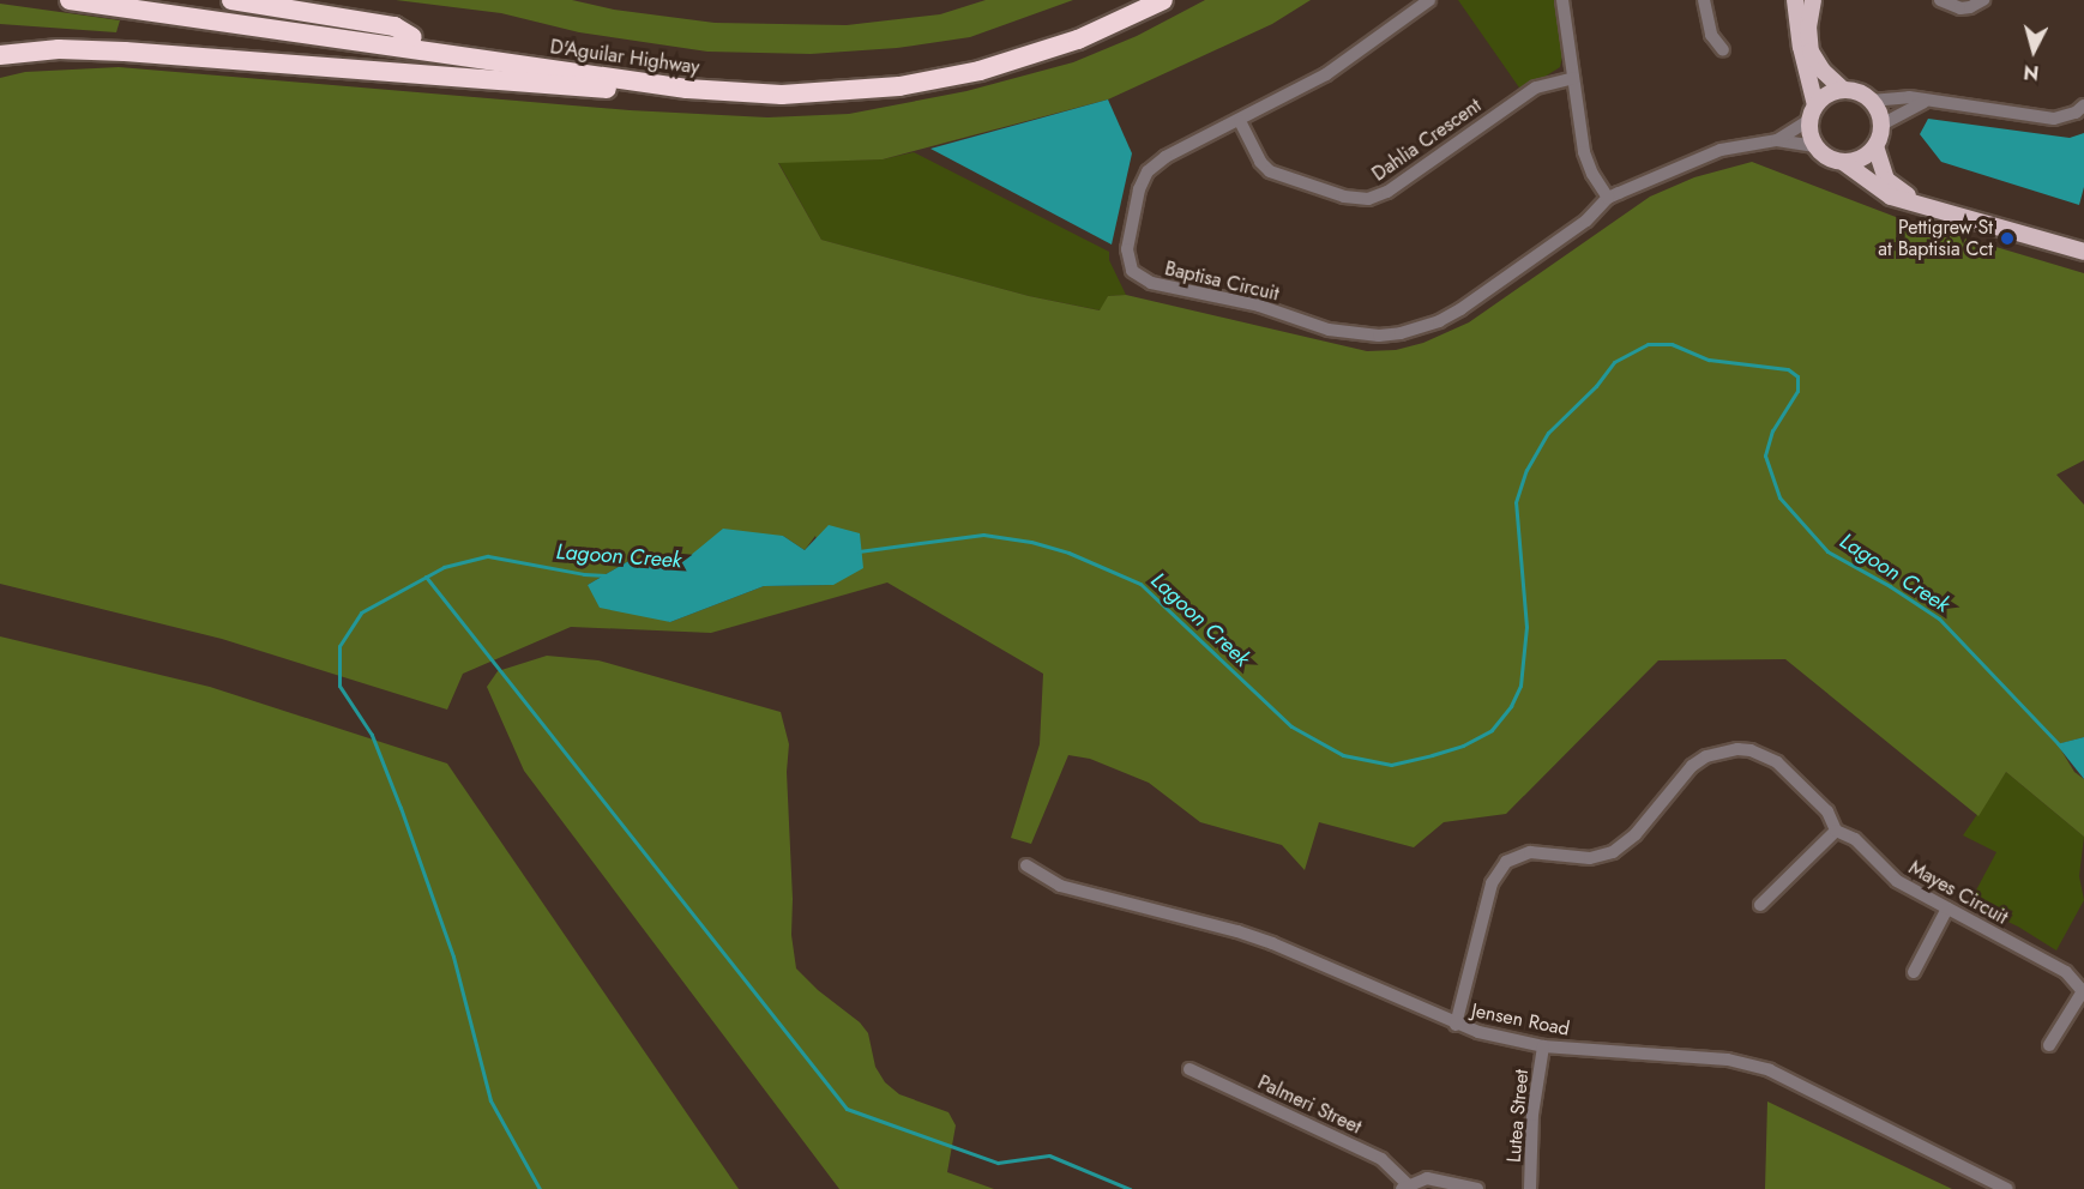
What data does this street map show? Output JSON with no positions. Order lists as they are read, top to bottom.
{
  "streets": {
    "highway": ["D'Aguilar Highway"],
    "street": [
      "Dahlia Crescent",
      "Baptisa Circuit",
      "Mayes Circuit",
      "Jensen Road",
      "Palmeri Street",
      "Lutea Street"
    ]
  },
  "crossings": [
    ["Dahlia Crescent", "Baptisa Circuit"],
    ["Mayes Circuit", "Jensen Road"],
    ["Jensen Road", "Lutea Street"]
  ],
  "water": ["Lagoon Creek"],
  "places": ["Pettigrew St at Baptisia Cct"],
  "north": "bottom"
}
